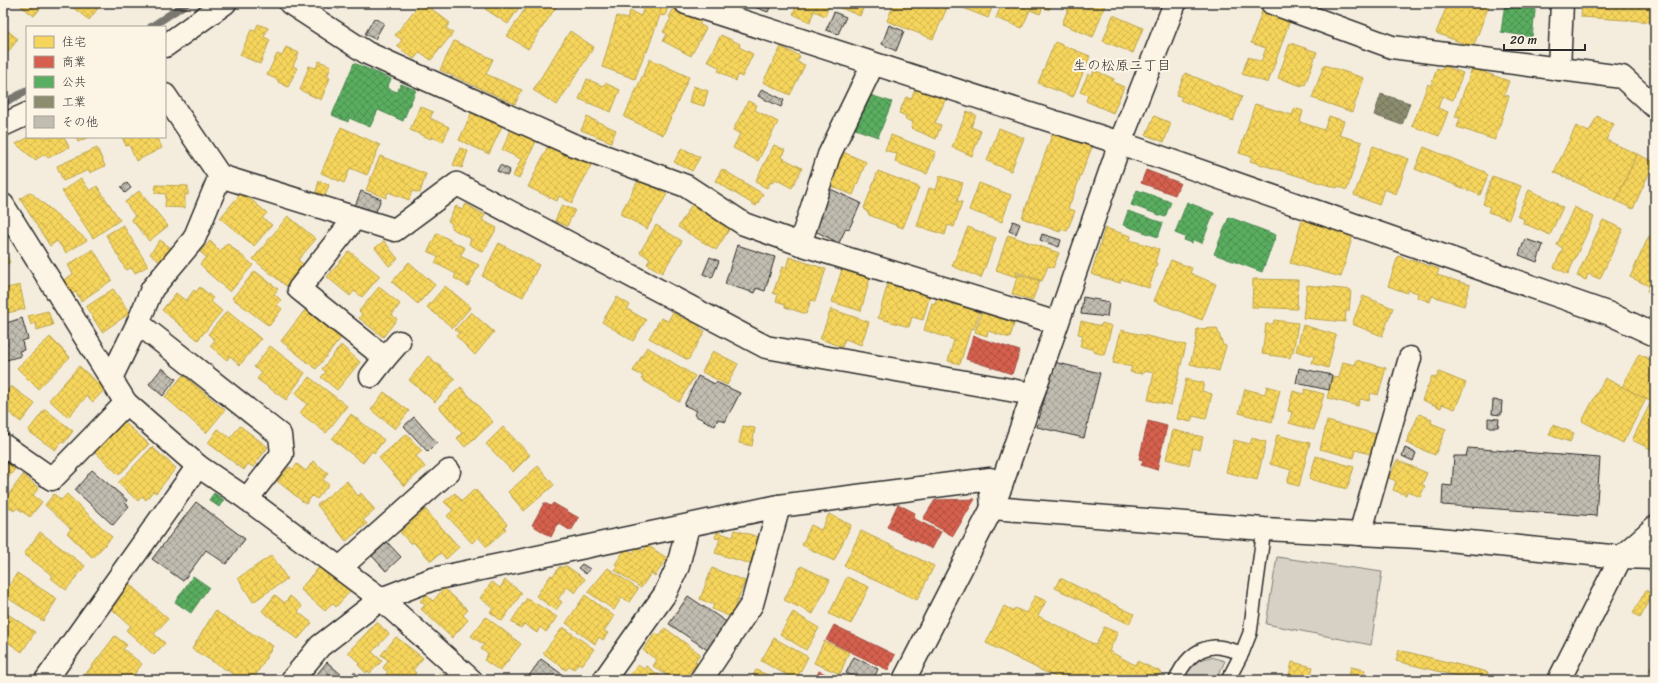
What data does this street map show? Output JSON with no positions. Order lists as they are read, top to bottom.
{
  "districts": ["生の松原二丁目"],
  "legend": [
    "住宅",
    "商業",
    "公共",
    "工業",
    "その他"
  ],
  "scale_bar": "20 m"
}
